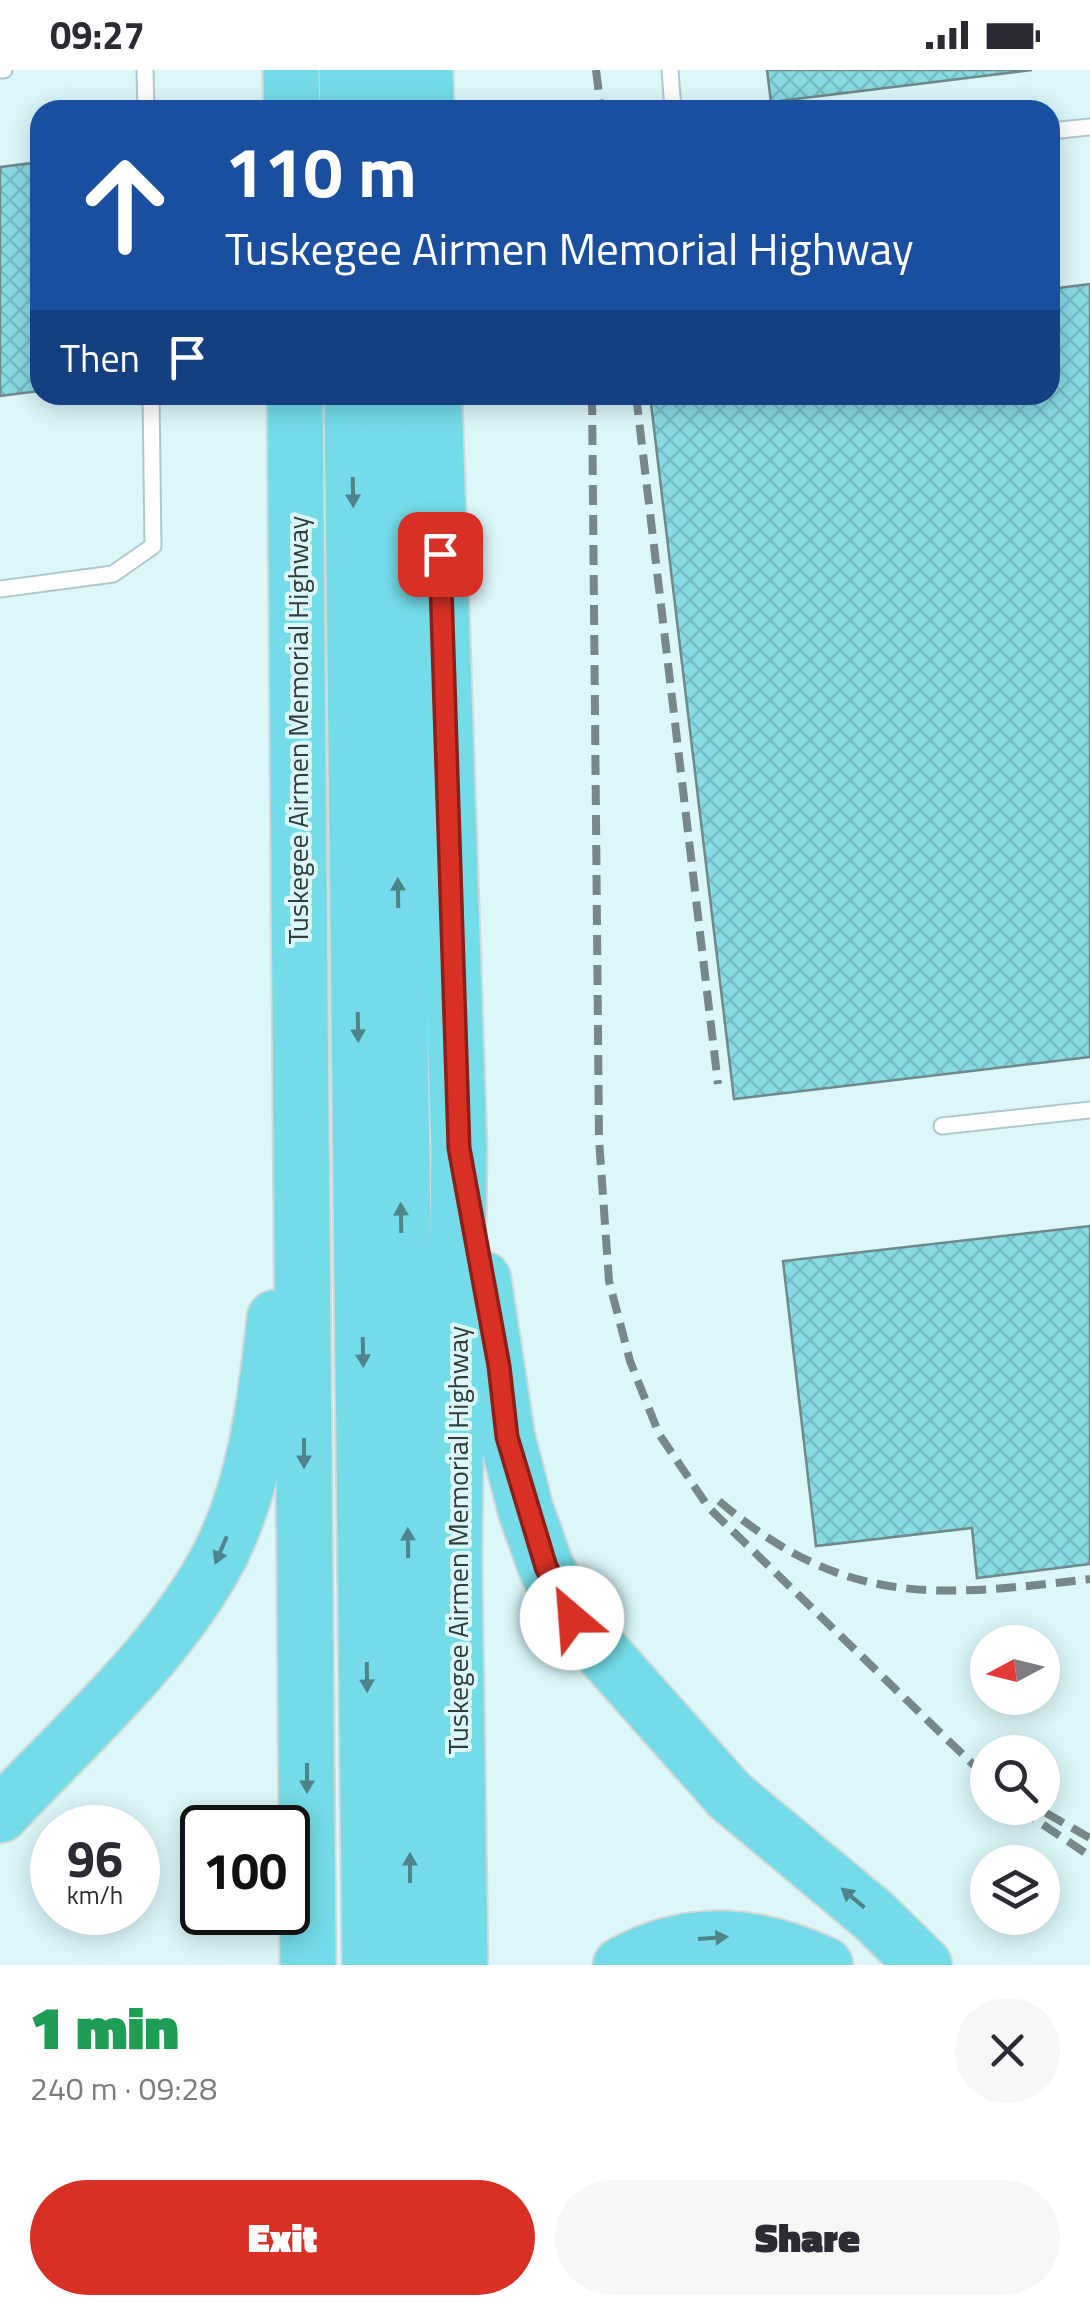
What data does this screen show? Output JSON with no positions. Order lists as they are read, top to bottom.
{
  "streets": {
    "highway": ["Tuskegee Airmen Memorial Highway"]
  },
  "north": "left",
  "page": {
    "status": "09:27",
    "turn": ["110 m", "Tuskegee Airmen Memorial Highway"],
    "then": "Then",
    "speed": "96 km/h",
    "limit": "100",
    "heading": ["1 min", "240 m · 09:28"],
    "buttons": ["Exit", "Share"]
  }
}
